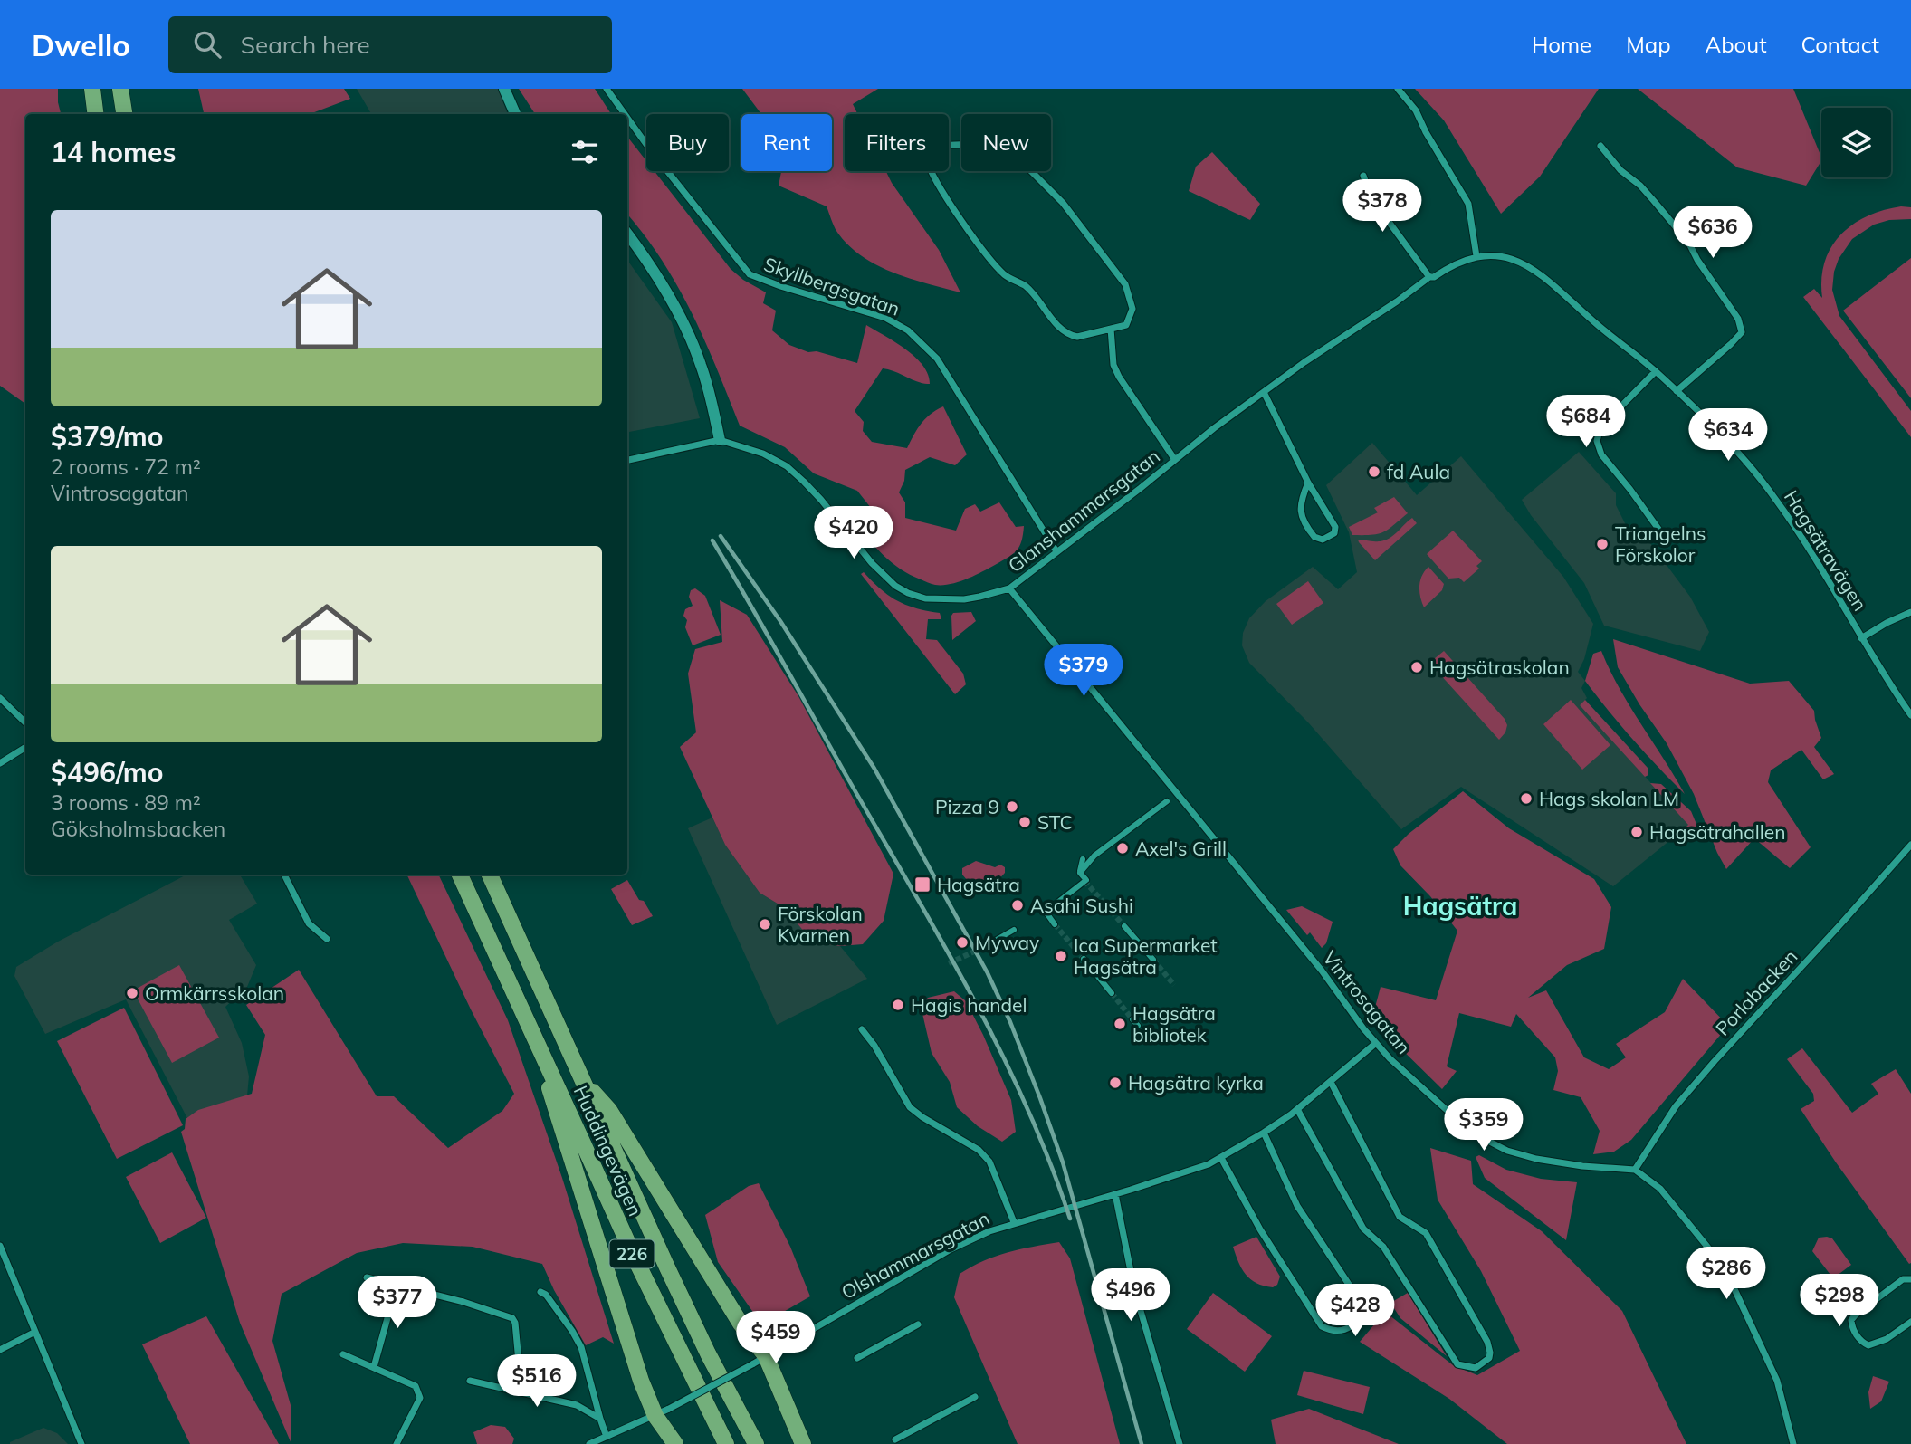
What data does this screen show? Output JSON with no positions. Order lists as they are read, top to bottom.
{
  "streets": {
    "main road": ["Huddingevägen", "226"],
    "street": [
      "Skyllbergsgatan",
      "Glanshammarsgatan",
      "Hagsätravägen",
      "Porlabacken",
      "Vintrosagatan",
      "Olshammarsgatan"
    ]
  },
  "crossings": [
    ["Skyllbergsgatan", "Glanshammarsgatan"],
    ["Glanshammarsgatan", "Hagsätravägen"],
    ["Glanshammarsgatan", "Vintrosagatan"],
    ["Porlabacken", "Vintrosagatan"],
    ["Vintrosagatan", "Olshammarsgatan"]
  ],
  "districts": ["Hagsätra"],
  "places": {
    "other": [
      "fd Aula",
      "Triangelns Förskolor",
      "Hagsätraskolan",
      "Hags skolan LM",
      "Pizza 9",
      "STC",
      "Hagsätrahallen",
      "Axel's Grill",
      "Asahi Sushi",
      "Förskolan Kvarnen",
      "Myway",
      "Ica Supermarket Hagsätra",
      "Ormkärrsskolan",
      "Hagis handel",
      "Hagsätra bibliotek",
      "Hagsätra kyrka"
    ],
    "transit": ["Hagsätra"]
  },
  "page": {
    "header": "Dwello",
    "search": "Search here",
    "nav": [
      "Home",
      "Map",
      "About",
      "Contact"
    ],
    "chip": [
      "Buy",
      "Rent",
      "Filters",
      "New"
    ],
    "heading": "14 homes",
    "price": [
      "$378",
      "$636",
      "$684",
      "$634",
      "$420",
      "$379",
      "$359",
      "$286",
      "$496",
      "$298",
      "$377",
      "$428",
      "$459",
      "$516"
    ],
    "list": [
      {
        "name": "$379/mo",
        "note": "2 rooms · 72 m² · Vintrosagatan"
      },
      {
        "name": "$496/mo",
        "note": "3 rooms · 89 m² · Göksholmsbacken"
      }
    ]
  }
}
